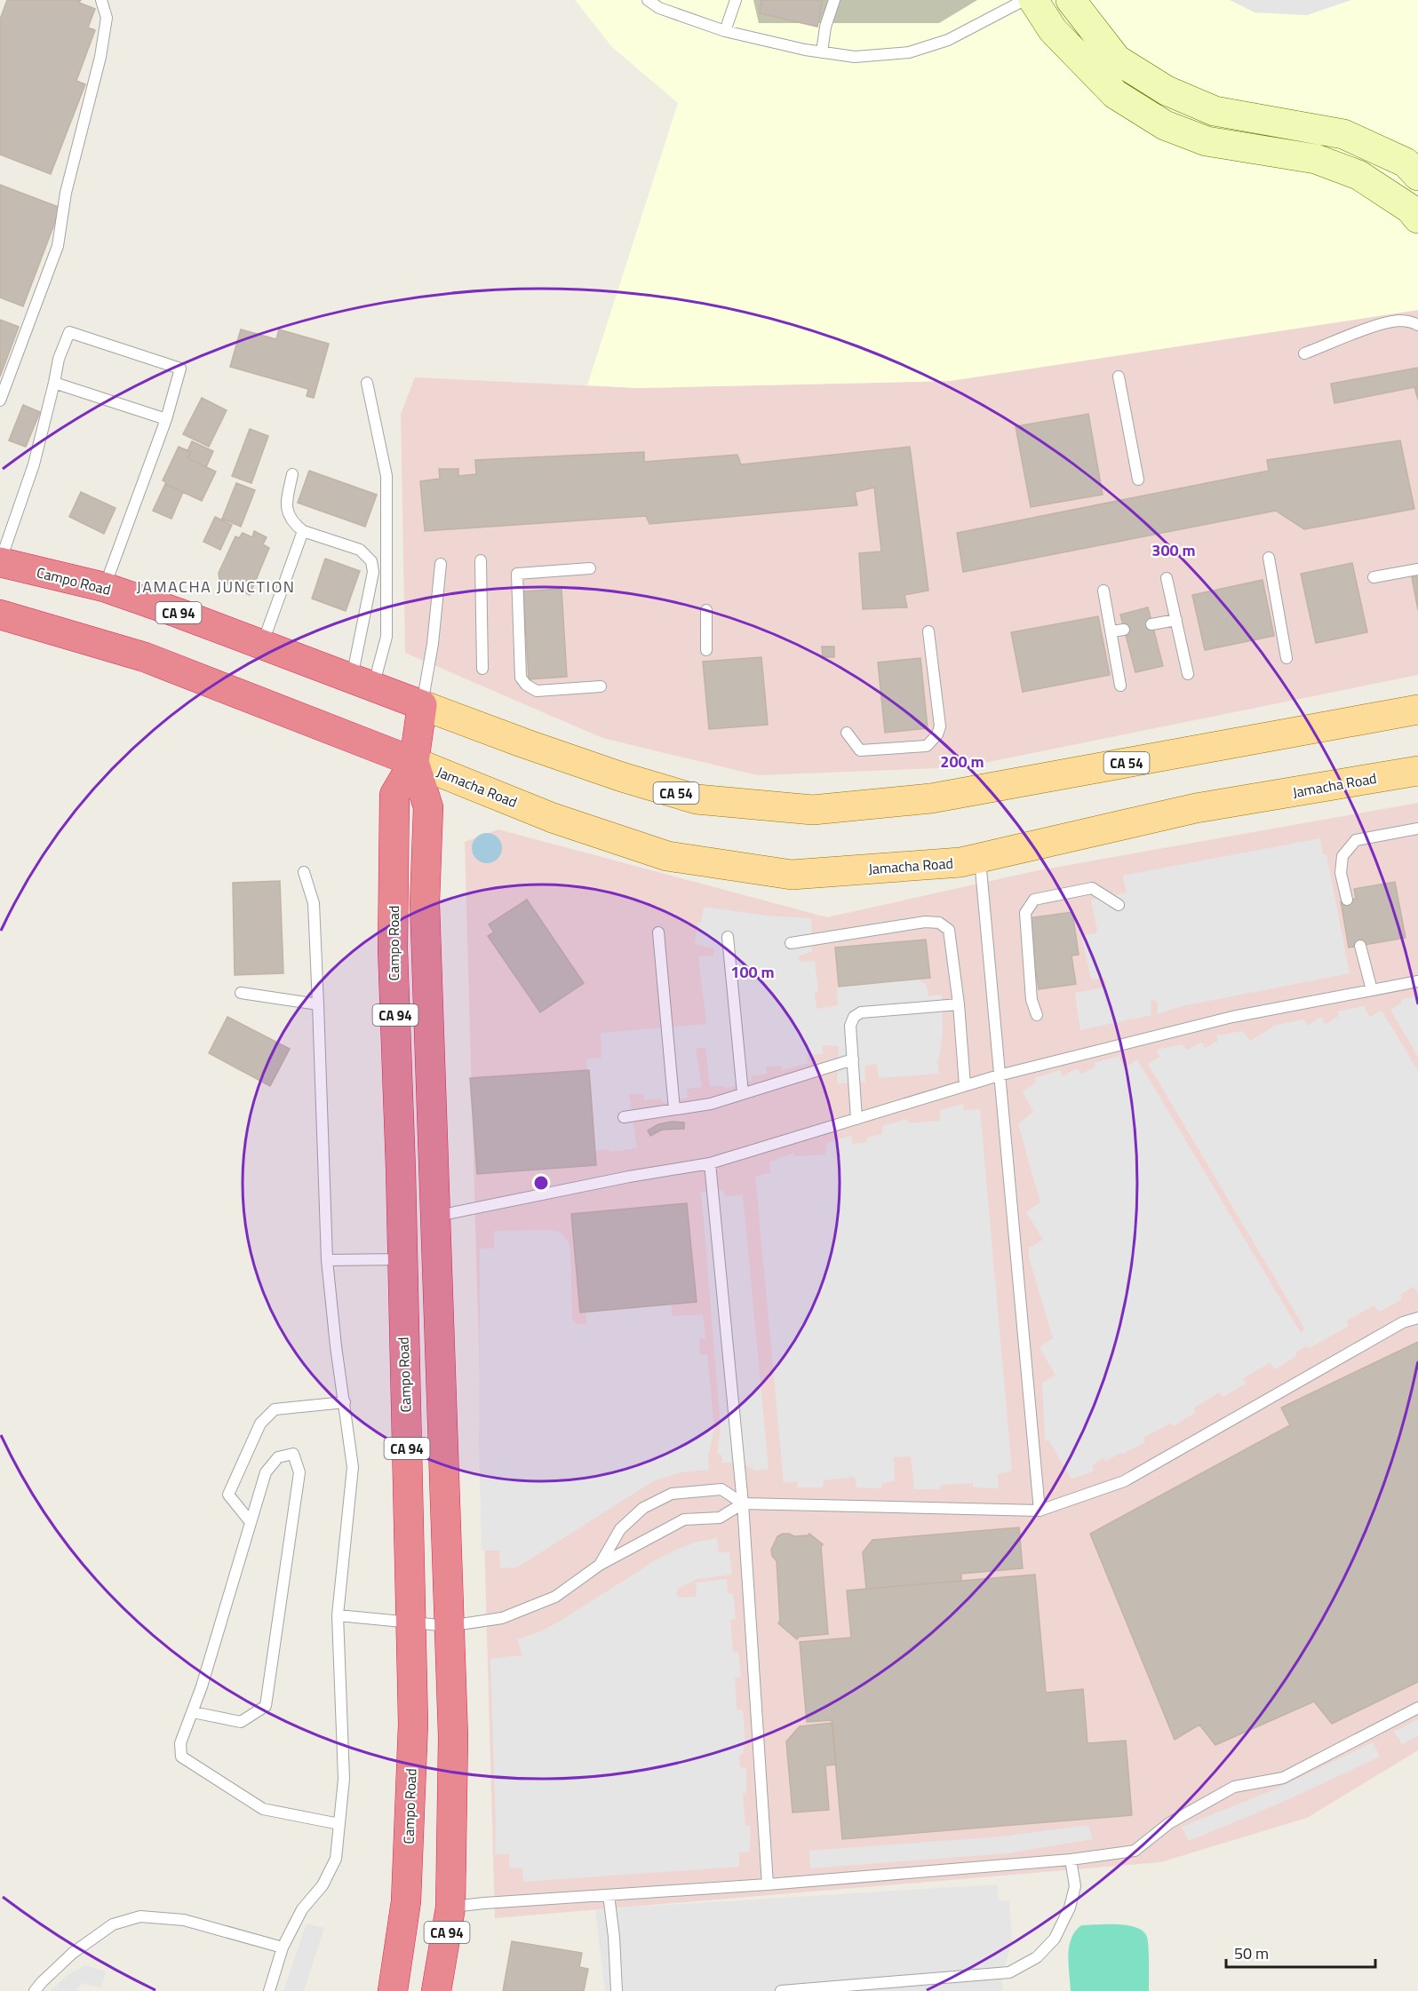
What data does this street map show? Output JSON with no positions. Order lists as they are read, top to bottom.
{
  "streets": {
    "highway": ["Campo Road", "CA 94"],
    "main road": ["CA 54", "Jamacha Road"]
  },
  "crossings": [
    ["Campo Road", "CA 54"],
    ["Campo Road", "Jamacha Road"]
  ],
  "districts": ["JAMACHA JUNCTION"],
  "scale_bar": "50 m",
  "rings": ["300 m", "200 m", "100 m"]
}
